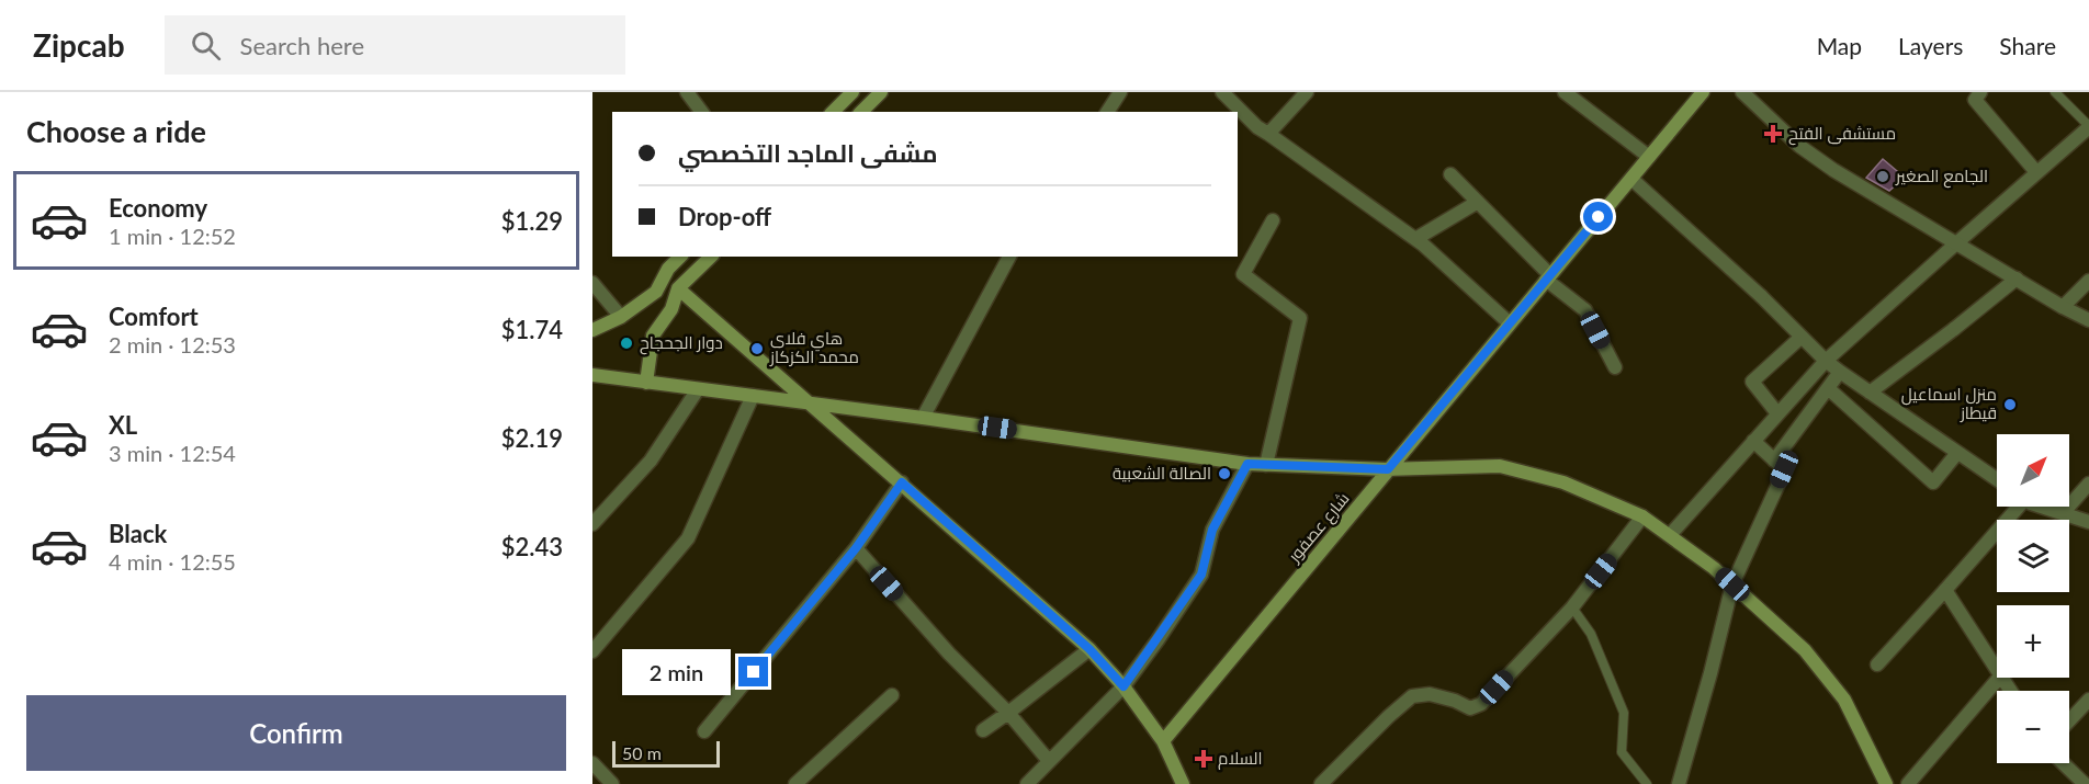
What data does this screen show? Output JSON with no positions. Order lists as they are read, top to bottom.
{
  "streets": {
    "main road": ["شارع عصفور"]
  },
  "places": {
    "health": ["مستشفى الفتح", "السلام"],
    "other": [
      "الجامع الصغير",
      "دوار الجحجاح",
      "هاي فلاي محمد الكزكاز",
      "منزل اسماعيل قيطاز",
      "الصالة الشعبية"
    ]
  },
  "scale_bar": "50 m",
  "north": "top right",
  "page": {
    "header": "Zipcab",
    "search": "Search here",
    "nav": ["Map", "Layers", "Share"],
    "heading": "Choose a ride",
    "banner": ["مشفى الماجد التخصصي", "Drop-off"],
    "list": [
      {
        "name": "Economy",
        "note": "1 min · 12:52",
        "value": "$1.29"
      },
      {
        "name": "Comfort",
        "note": "2 min · 12:53",
        "value": "$1.74"
      },
      {
        "name": "XL",
        "note": "3 min · 12:54",
        "value": "$2.19"
      },
      {
        "name": "Black",
        "note": "4 min · 12:55",
        "value": "$2.43"
      }
    ],
    "map_buttons": ["+", "−"],
    "bubble": "2 min",
    "buttons": "Confirm",
    "scale": "50 m"
  }
}
